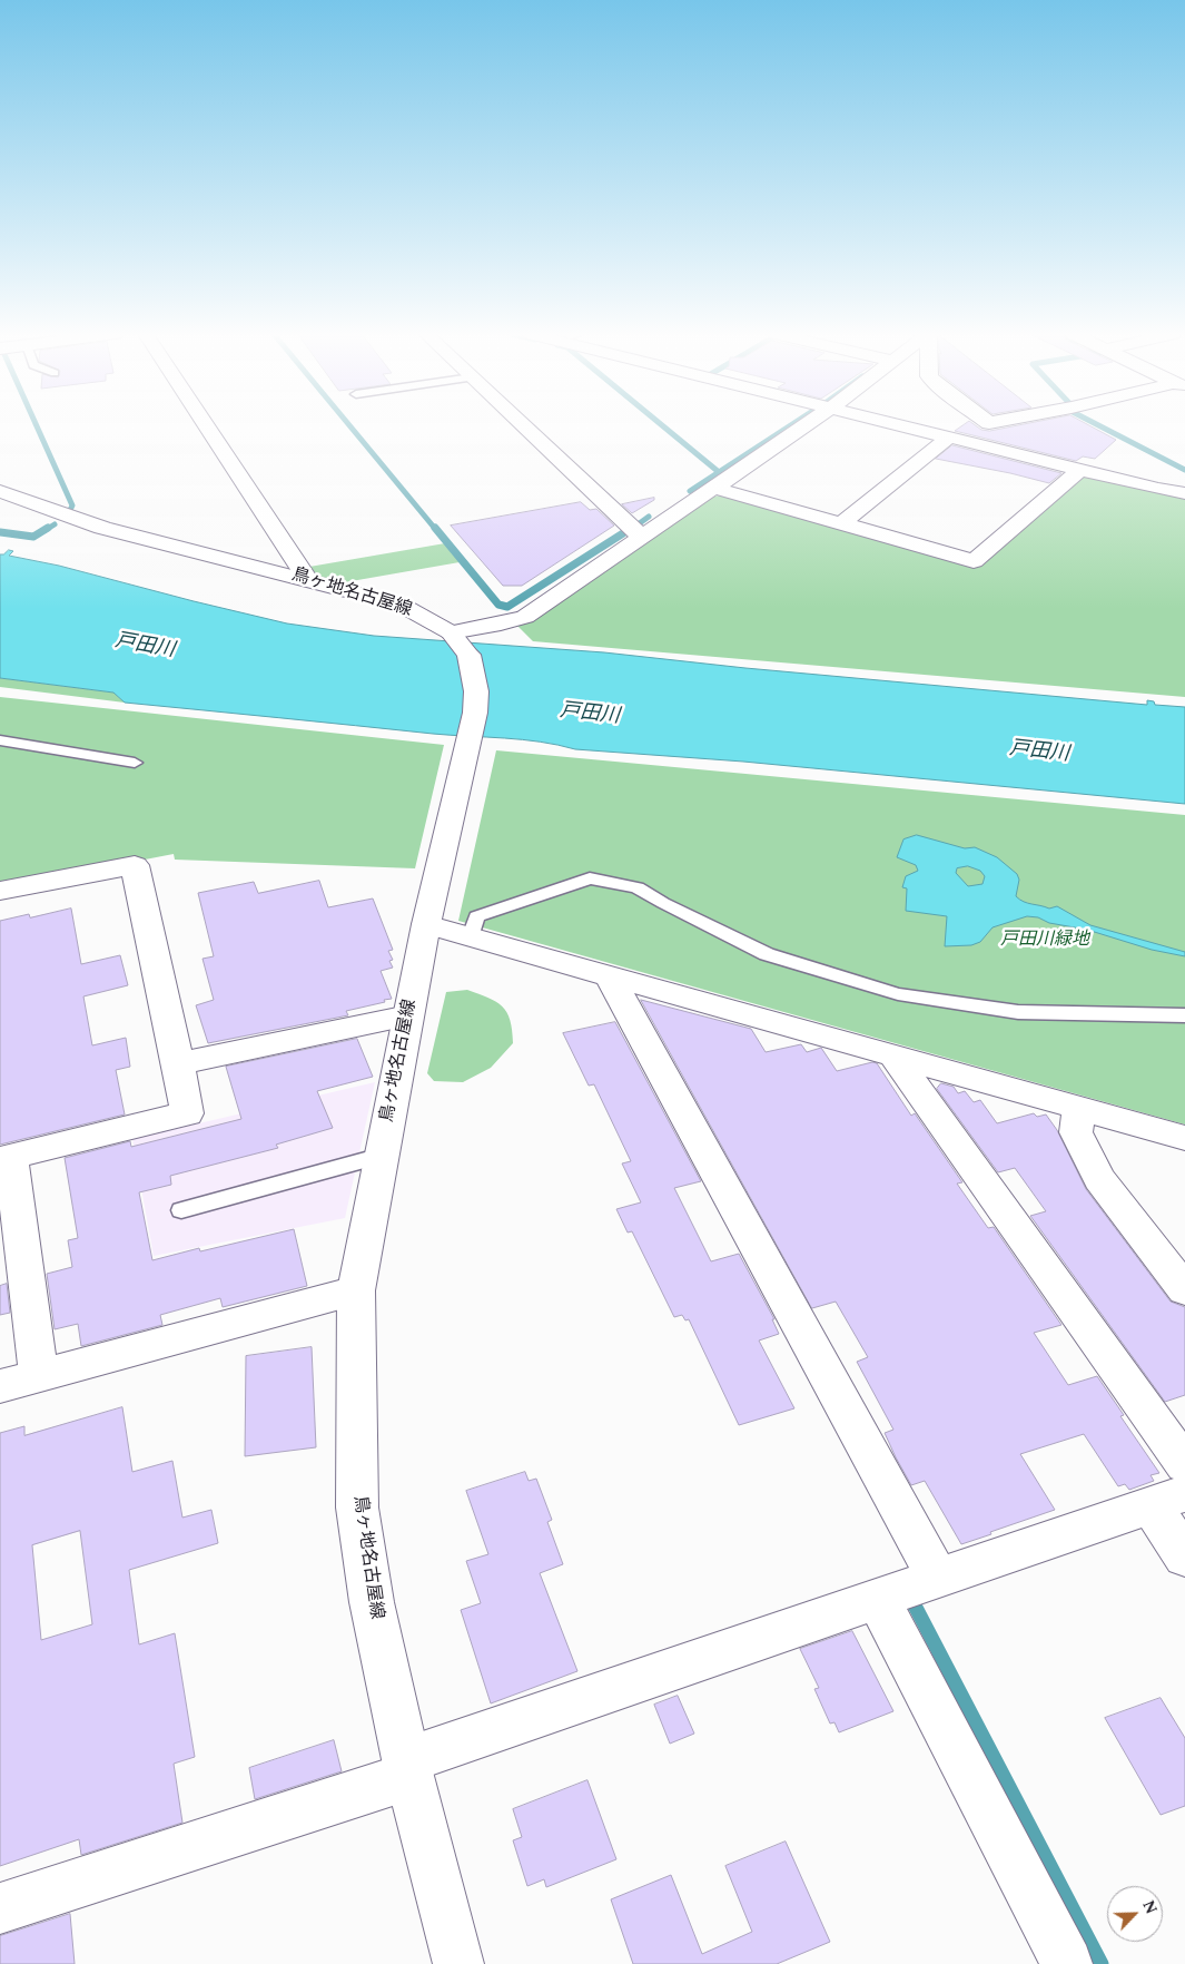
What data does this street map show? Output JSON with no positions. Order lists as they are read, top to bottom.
{
  "streets": {
    "street": ["鳥ヶ地名古屋線"]
  },
  "water": ["戸田川"],
  "parks": ["戸田川緑地"],
  "north": "top right"
}
